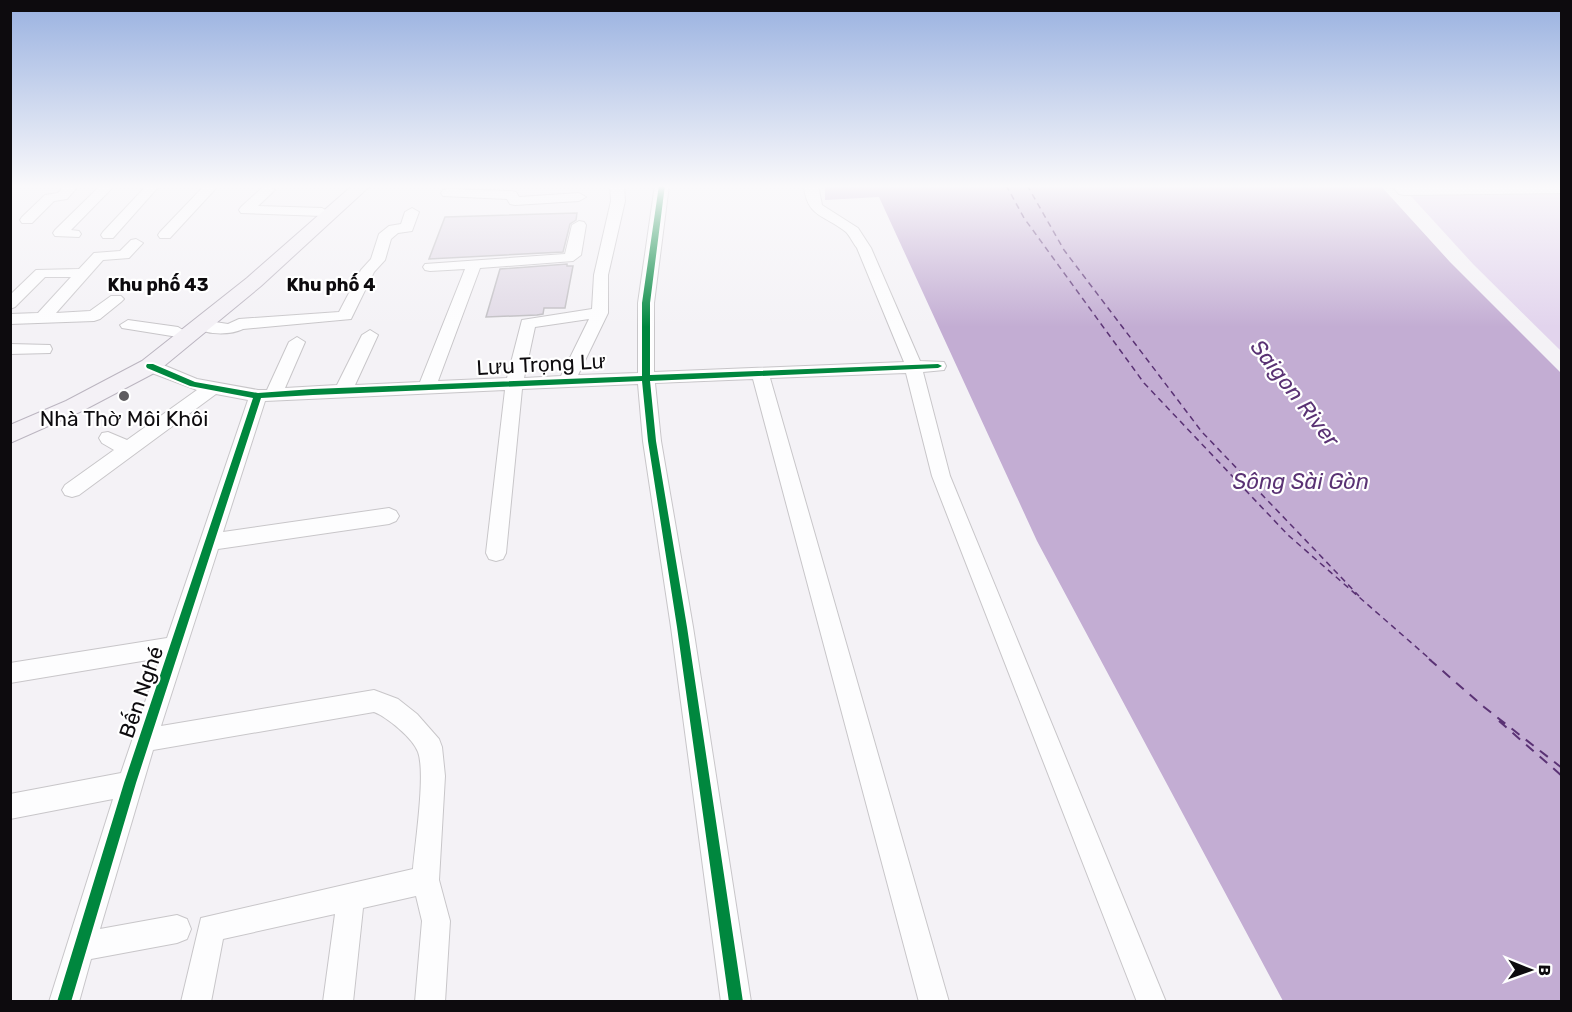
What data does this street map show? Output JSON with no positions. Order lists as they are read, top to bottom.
{
  "streets": {
    "street": ["Lưu Trọng Lư", "Bến Nghé"]
  },
  "crossings": [
    ["Lưu Trọng Lư", "Bến Nghé"]
  ],
  "districts": ["Khu phố 43", "Khu phố 4"],
  "water": ["Saigon River", "Sông Sài Gòn"],
  "places": ["Nhà Thờ Môi Khôi"],
  "north": "right"
}
